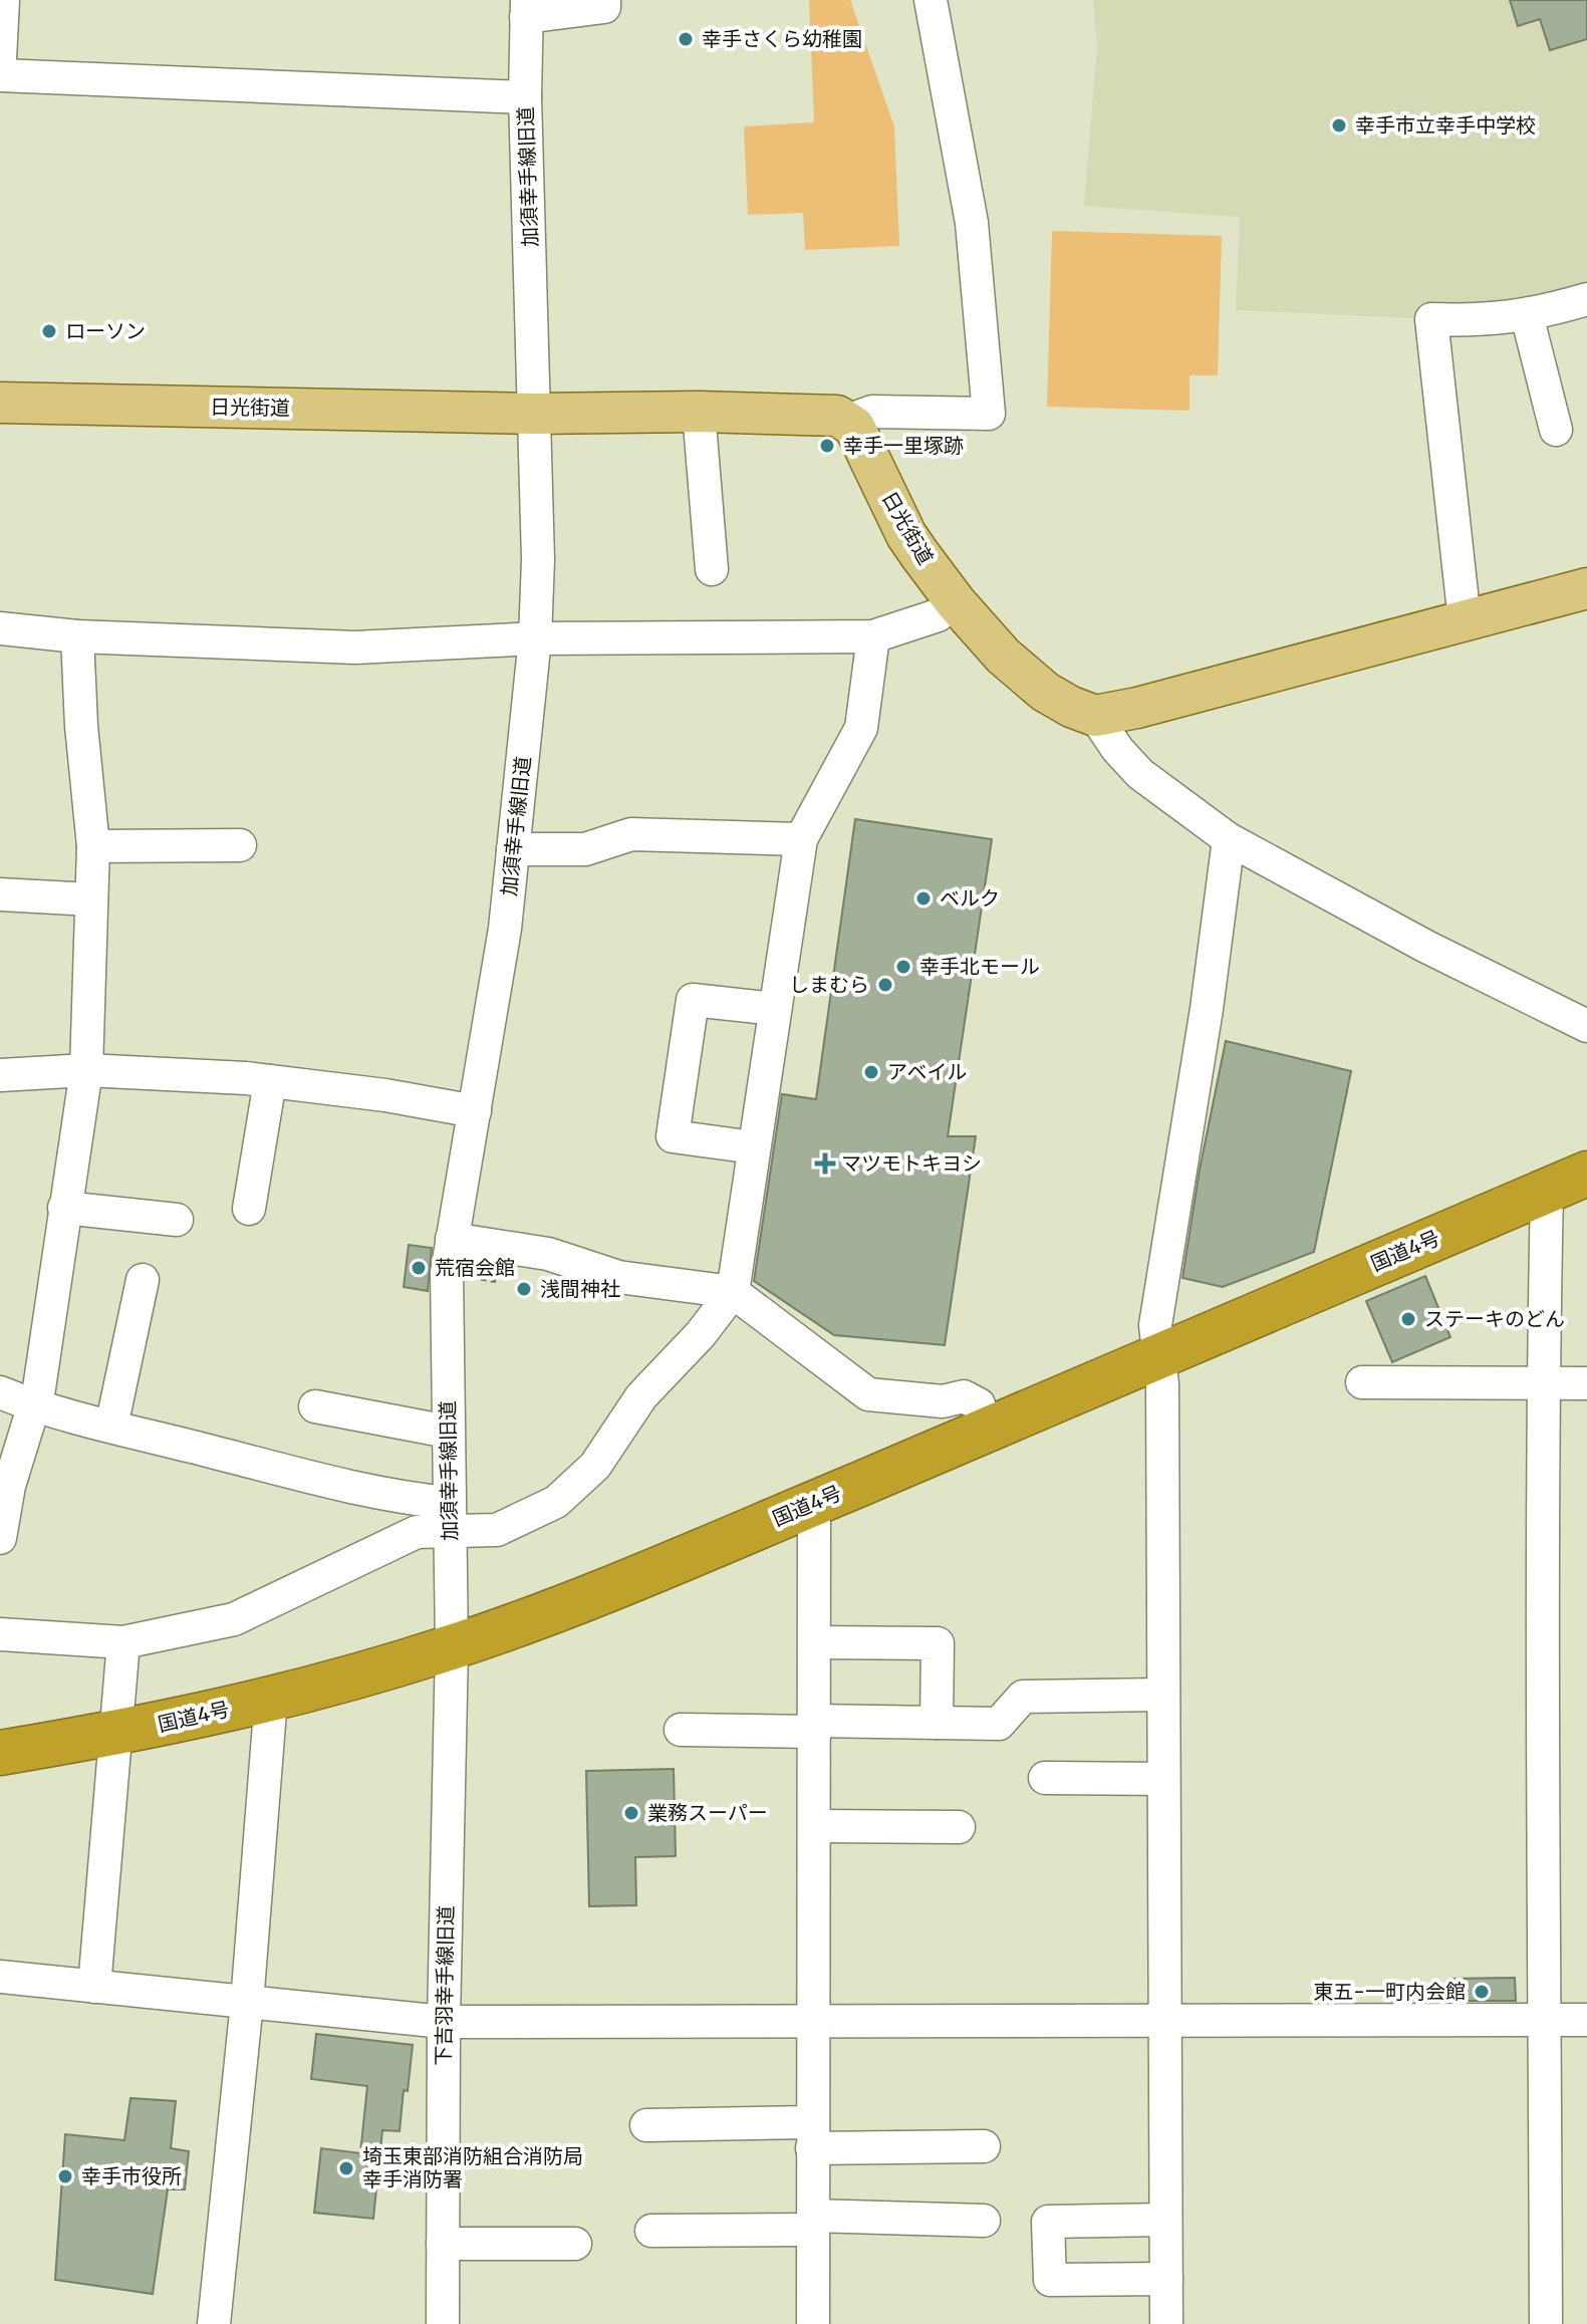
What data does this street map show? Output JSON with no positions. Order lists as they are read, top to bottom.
{
  "streets": {
    "highway": ["国道4号"],
    "main road": ["日光街道"],
    "street": ["加須幸手線旧道", "下吉羽幸手線旧道"]
  },
  "crossings": [
    ["加須幸手線旧道", "日光街道"],
    ["加須幸手線旧道", "国道4号"],
    ["加須幸手線旧道", "下吉羽幸手線旧道"],
    ["国道4号", "下吉羽幸手線旧道"]
  ],
  "places": {
    "other": [
      "幸手さくら幼稚園",
      "幸手市立幸手中学校",
      "ローソン",
      "幸手一里塚跡",
      "ベルク",
      "幸手北モール",
      "しまむら",
      "アベイル",
      "荒宿会館",
      "浅間神社",
      "ステーキのどん",
      "業務スーパー",
      "東五-一町内会館",
      "埼玉東部消防組合消防局 幸手消防署",
      "幸手市役所"
    ],
    "health": ["マツモトキヨシ"]
  }
}
